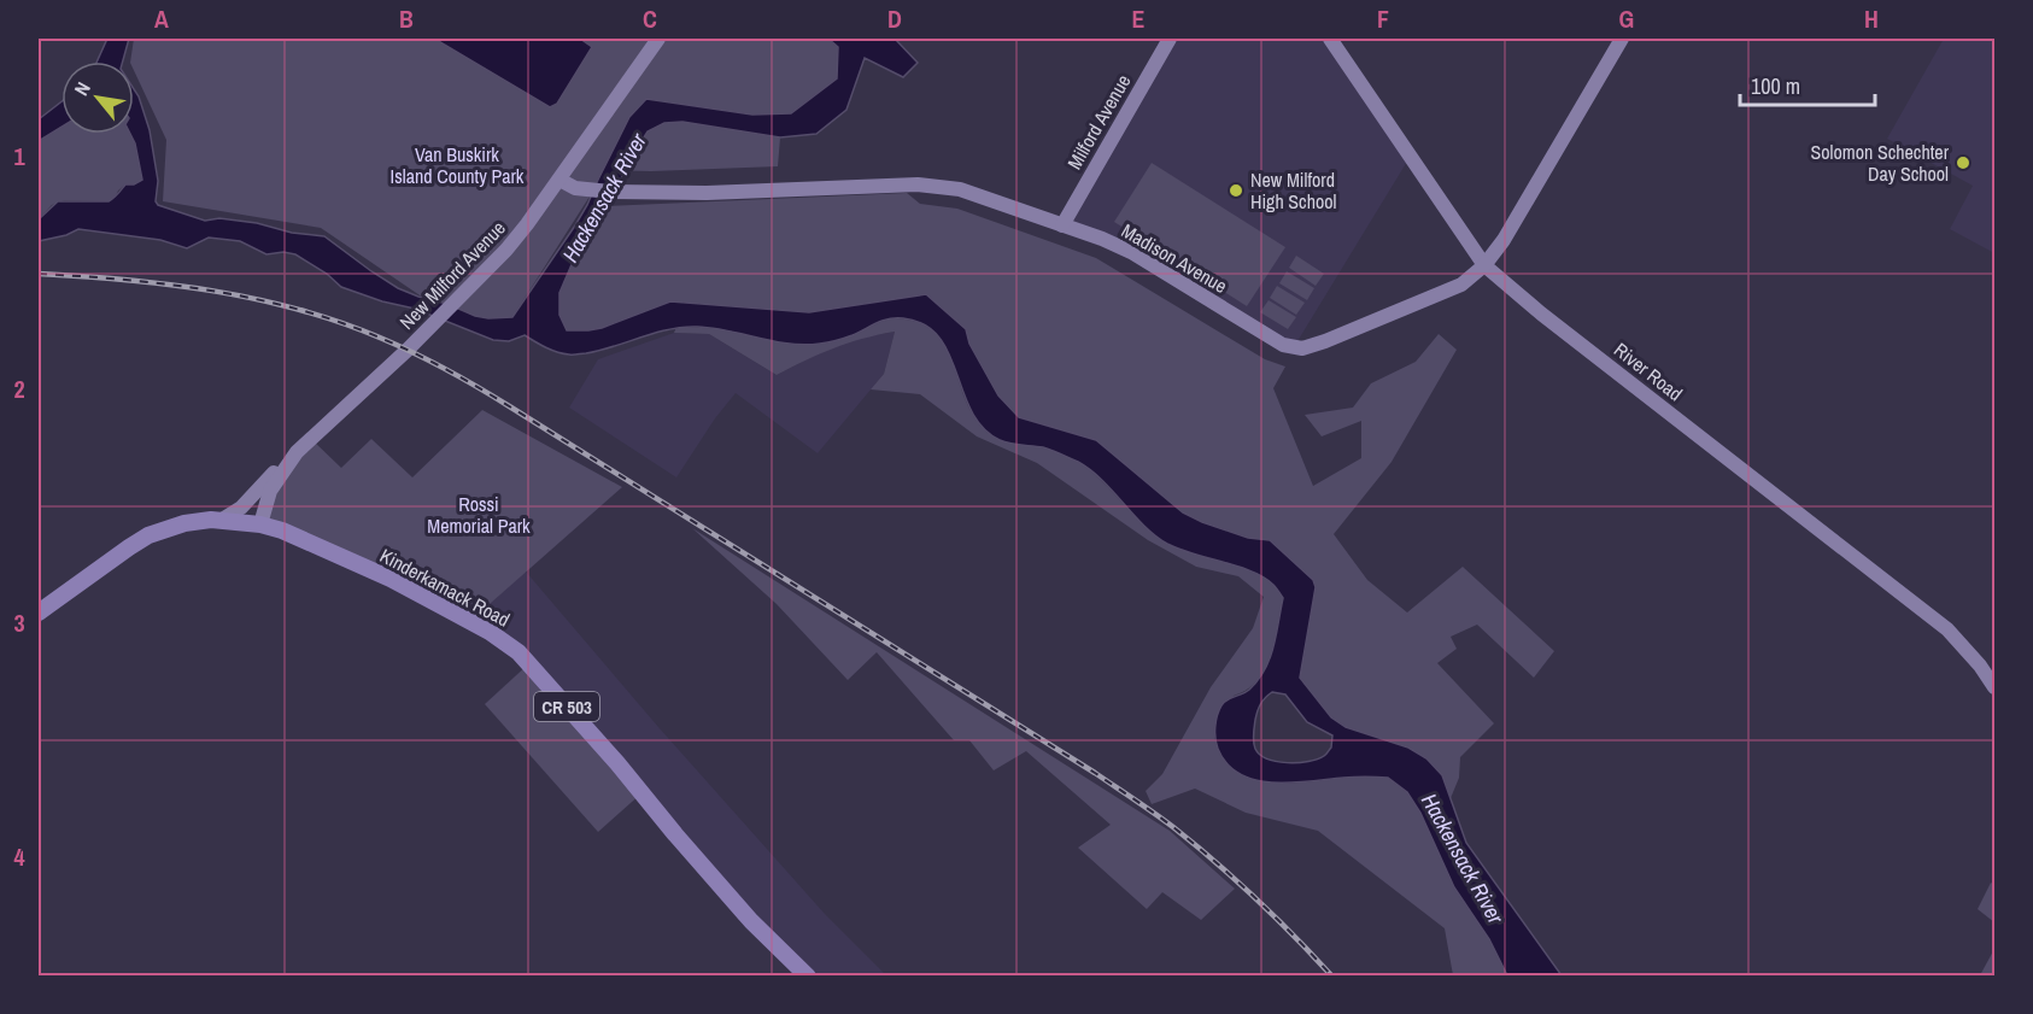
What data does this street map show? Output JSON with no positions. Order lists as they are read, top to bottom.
{
  "streets": {
    "main road": [
      "Milford Avenue",
      "Madison Avenue",
      "New Milford Avenue",
      "River Road",
      "Kinderkamack Road",
      "CR 503"
    ]
  },
  "crossings": [
    ["Milford Avenue", "Madison Avenue"],
    ["Madison Avenue", "New Milford Avenue"],
    ["Madison Avenue", "River Road"],
    ["New Milford Avenue", "Kinderkamack Road"]
  ],
  "water": ["Hackensack River"],
  "parks": ["Van Buskirk Island County Park", "Rossi Memorial Park"],
  "places": ["Solomon Schechter Day School", "New Milford High School"],
  "scale_bar": "100 m",
  "north": "top left",
  "grid": {
    "columns": [
      "A",
      "B",
      "C",
      "D",
      "E",
      "F",
      "G",
      "H"
    ],
    "rows": [
      "1",
      "2",
      "3",
      "4"
    ]
  }
}
